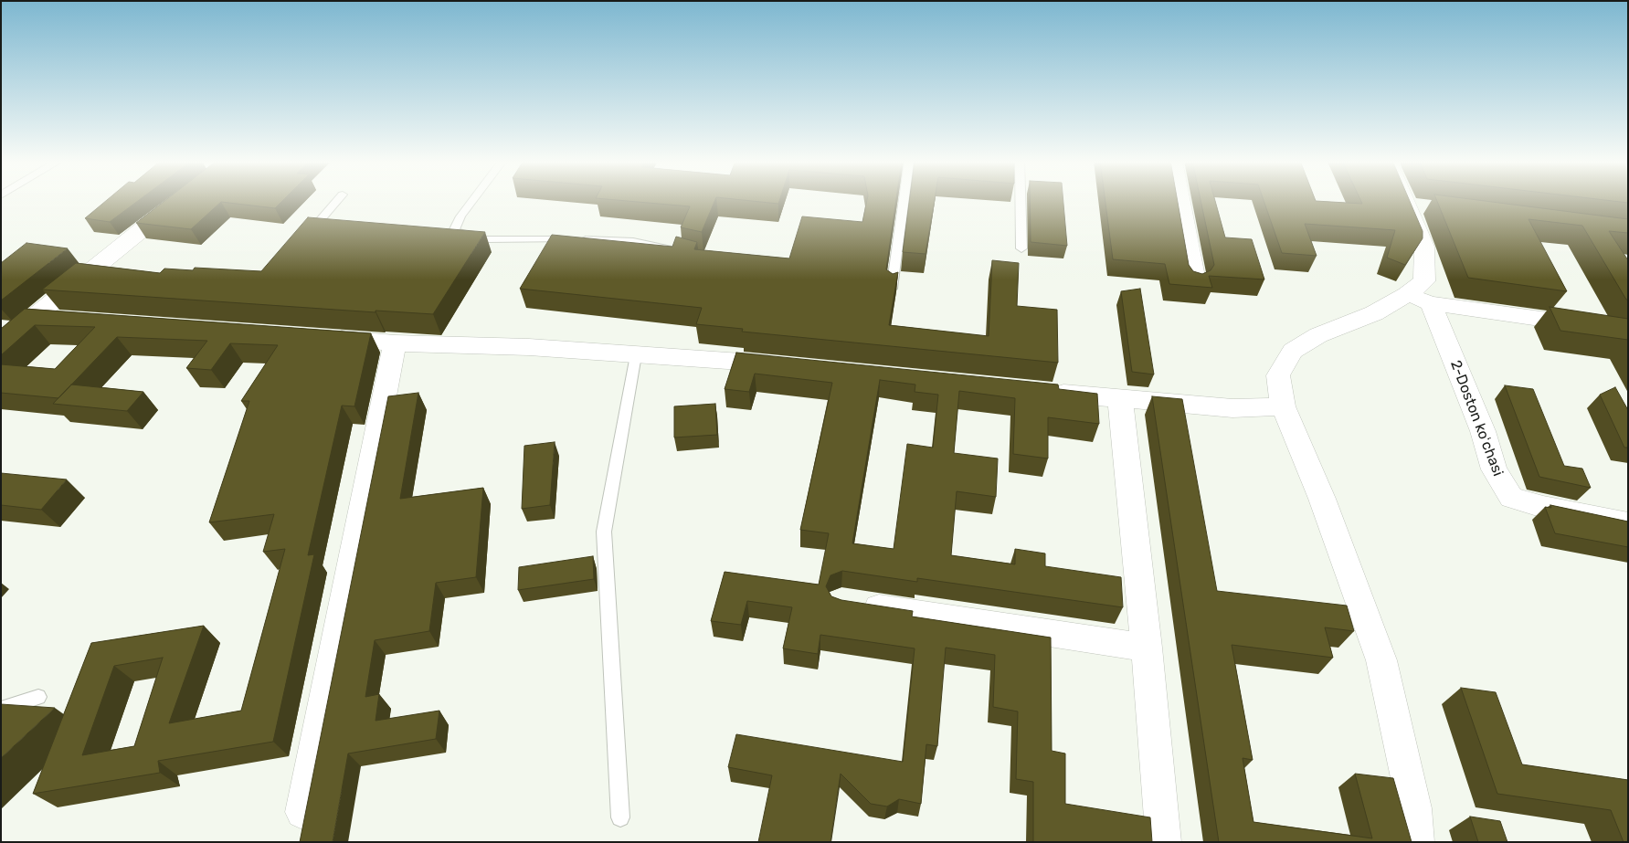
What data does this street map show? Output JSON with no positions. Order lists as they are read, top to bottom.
{
  "streets": {
    "street": ["2-Doston koʻchasi"]
  }
}
